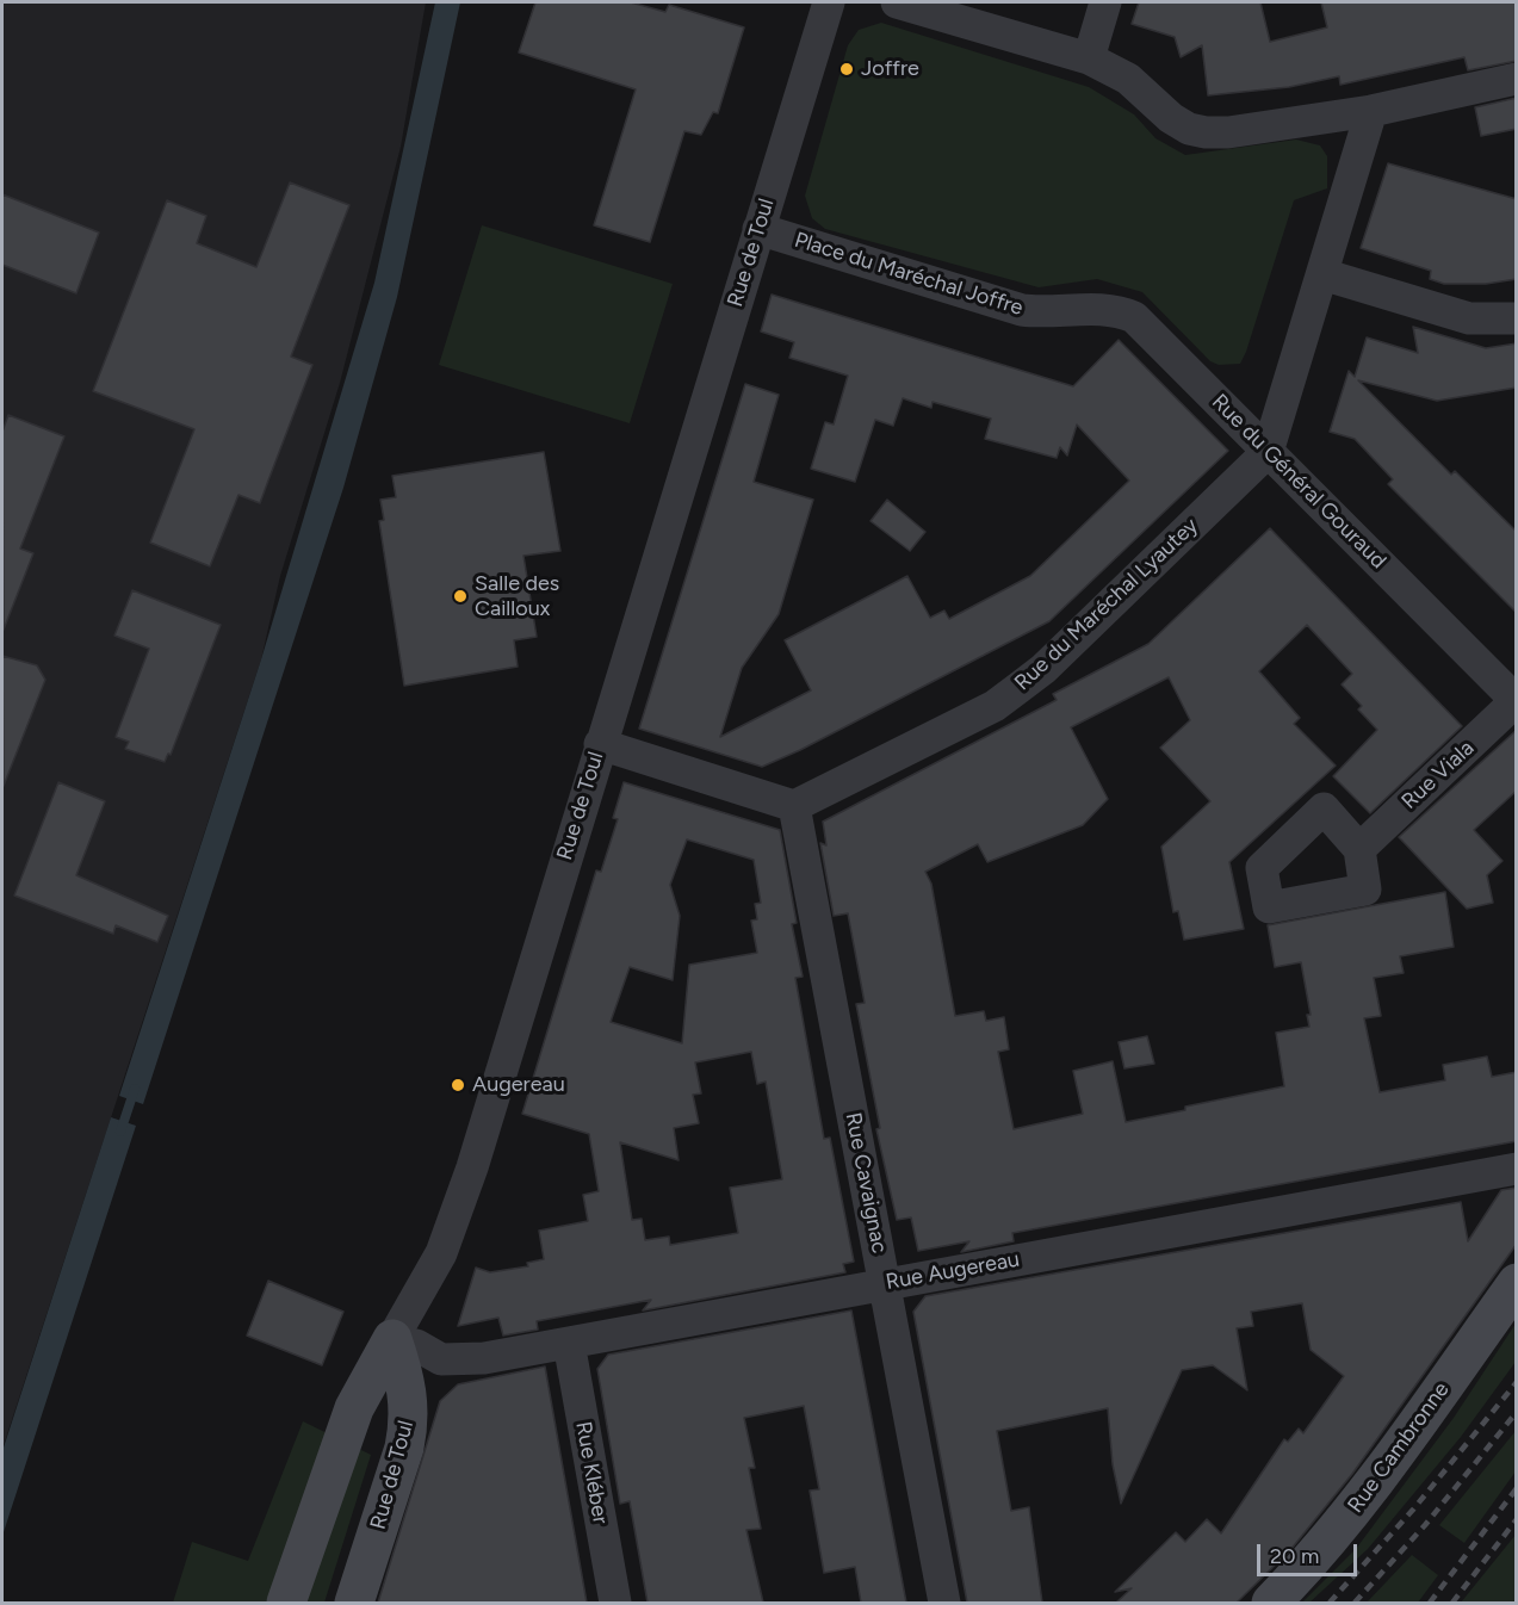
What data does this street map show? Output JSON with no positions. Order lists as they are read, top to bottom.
{
  "streets": {
    "street": [
      "Rue de Toul",
      "Place du Maréchal Joffre",
      "Rue du Général Gouraud",
      "Rue du Maréchal Lyautey",
      "Rue Viala",
      "Rue Cavaignac",
      "Rue Augereau",
      "Rue Cambronne",
      "Rue Kléber"
    ]
  },
  "crossings": [
    ["Rue de Toul", "Place du Maréchal Joffre"],
    ["Rue de Toul", "Rue Augereau"],
    ["Place du Maréchal Joffre", "Rue du Général Gouraud"],
    ["Rue du Général Gouraud", "Rue du Maréchal Lyautey"],
    ["Rue du Général Gouraud", "Rue Viala"],
    ["Rue du Maréchal Lyautey", "Rue Cavaignac"],
    ["Rue Cavaignac", "Rue Augereau"],
    ["Rue Augereau", "Rue Kléber"]
  ],
  "places": ["Joffre", "Salle des Cailloux", "Augereau"],
  "scale_bar": "20 m"
}
